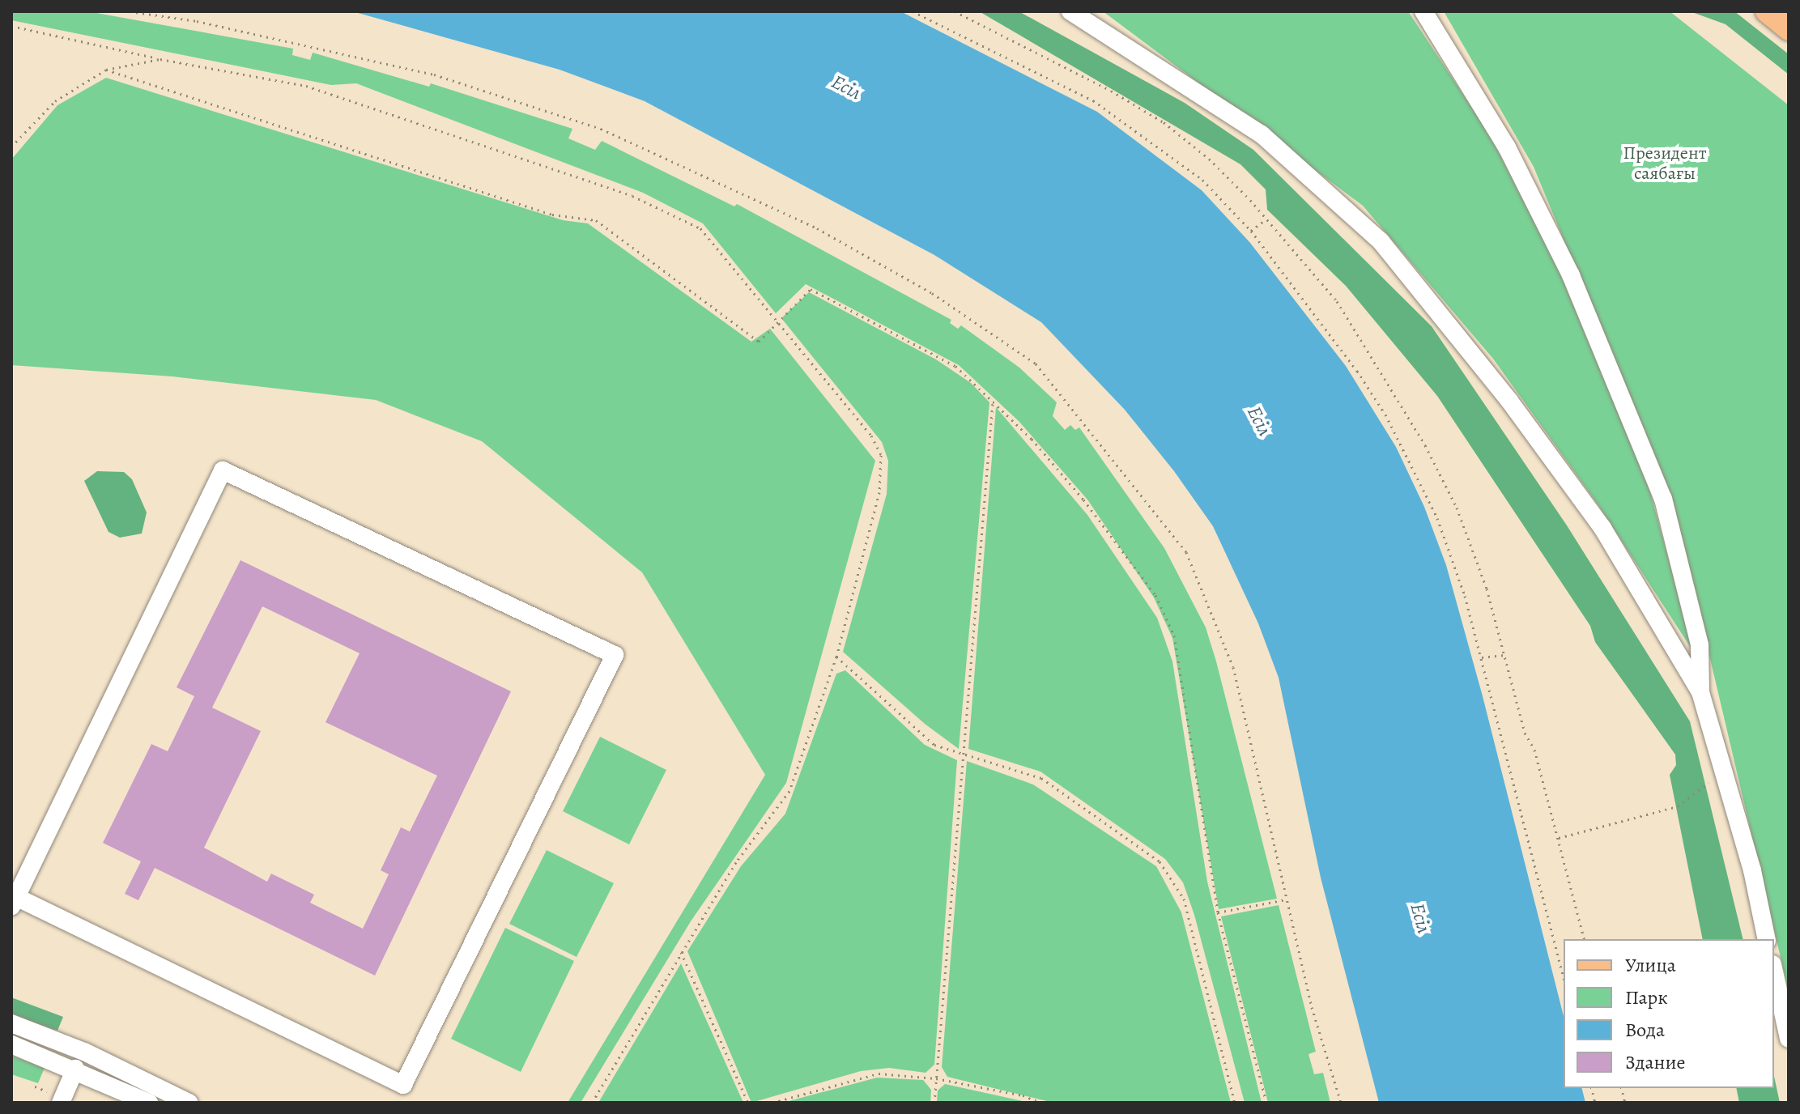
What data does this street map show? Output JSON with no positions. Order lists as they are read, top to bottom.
{
  "water": ["Есіл"],
  "parks": ["Президент саябағы"],
  "legend": [
    "Улица",
    "Парк",
    "Вода",
    "Здание"
  ]
}
